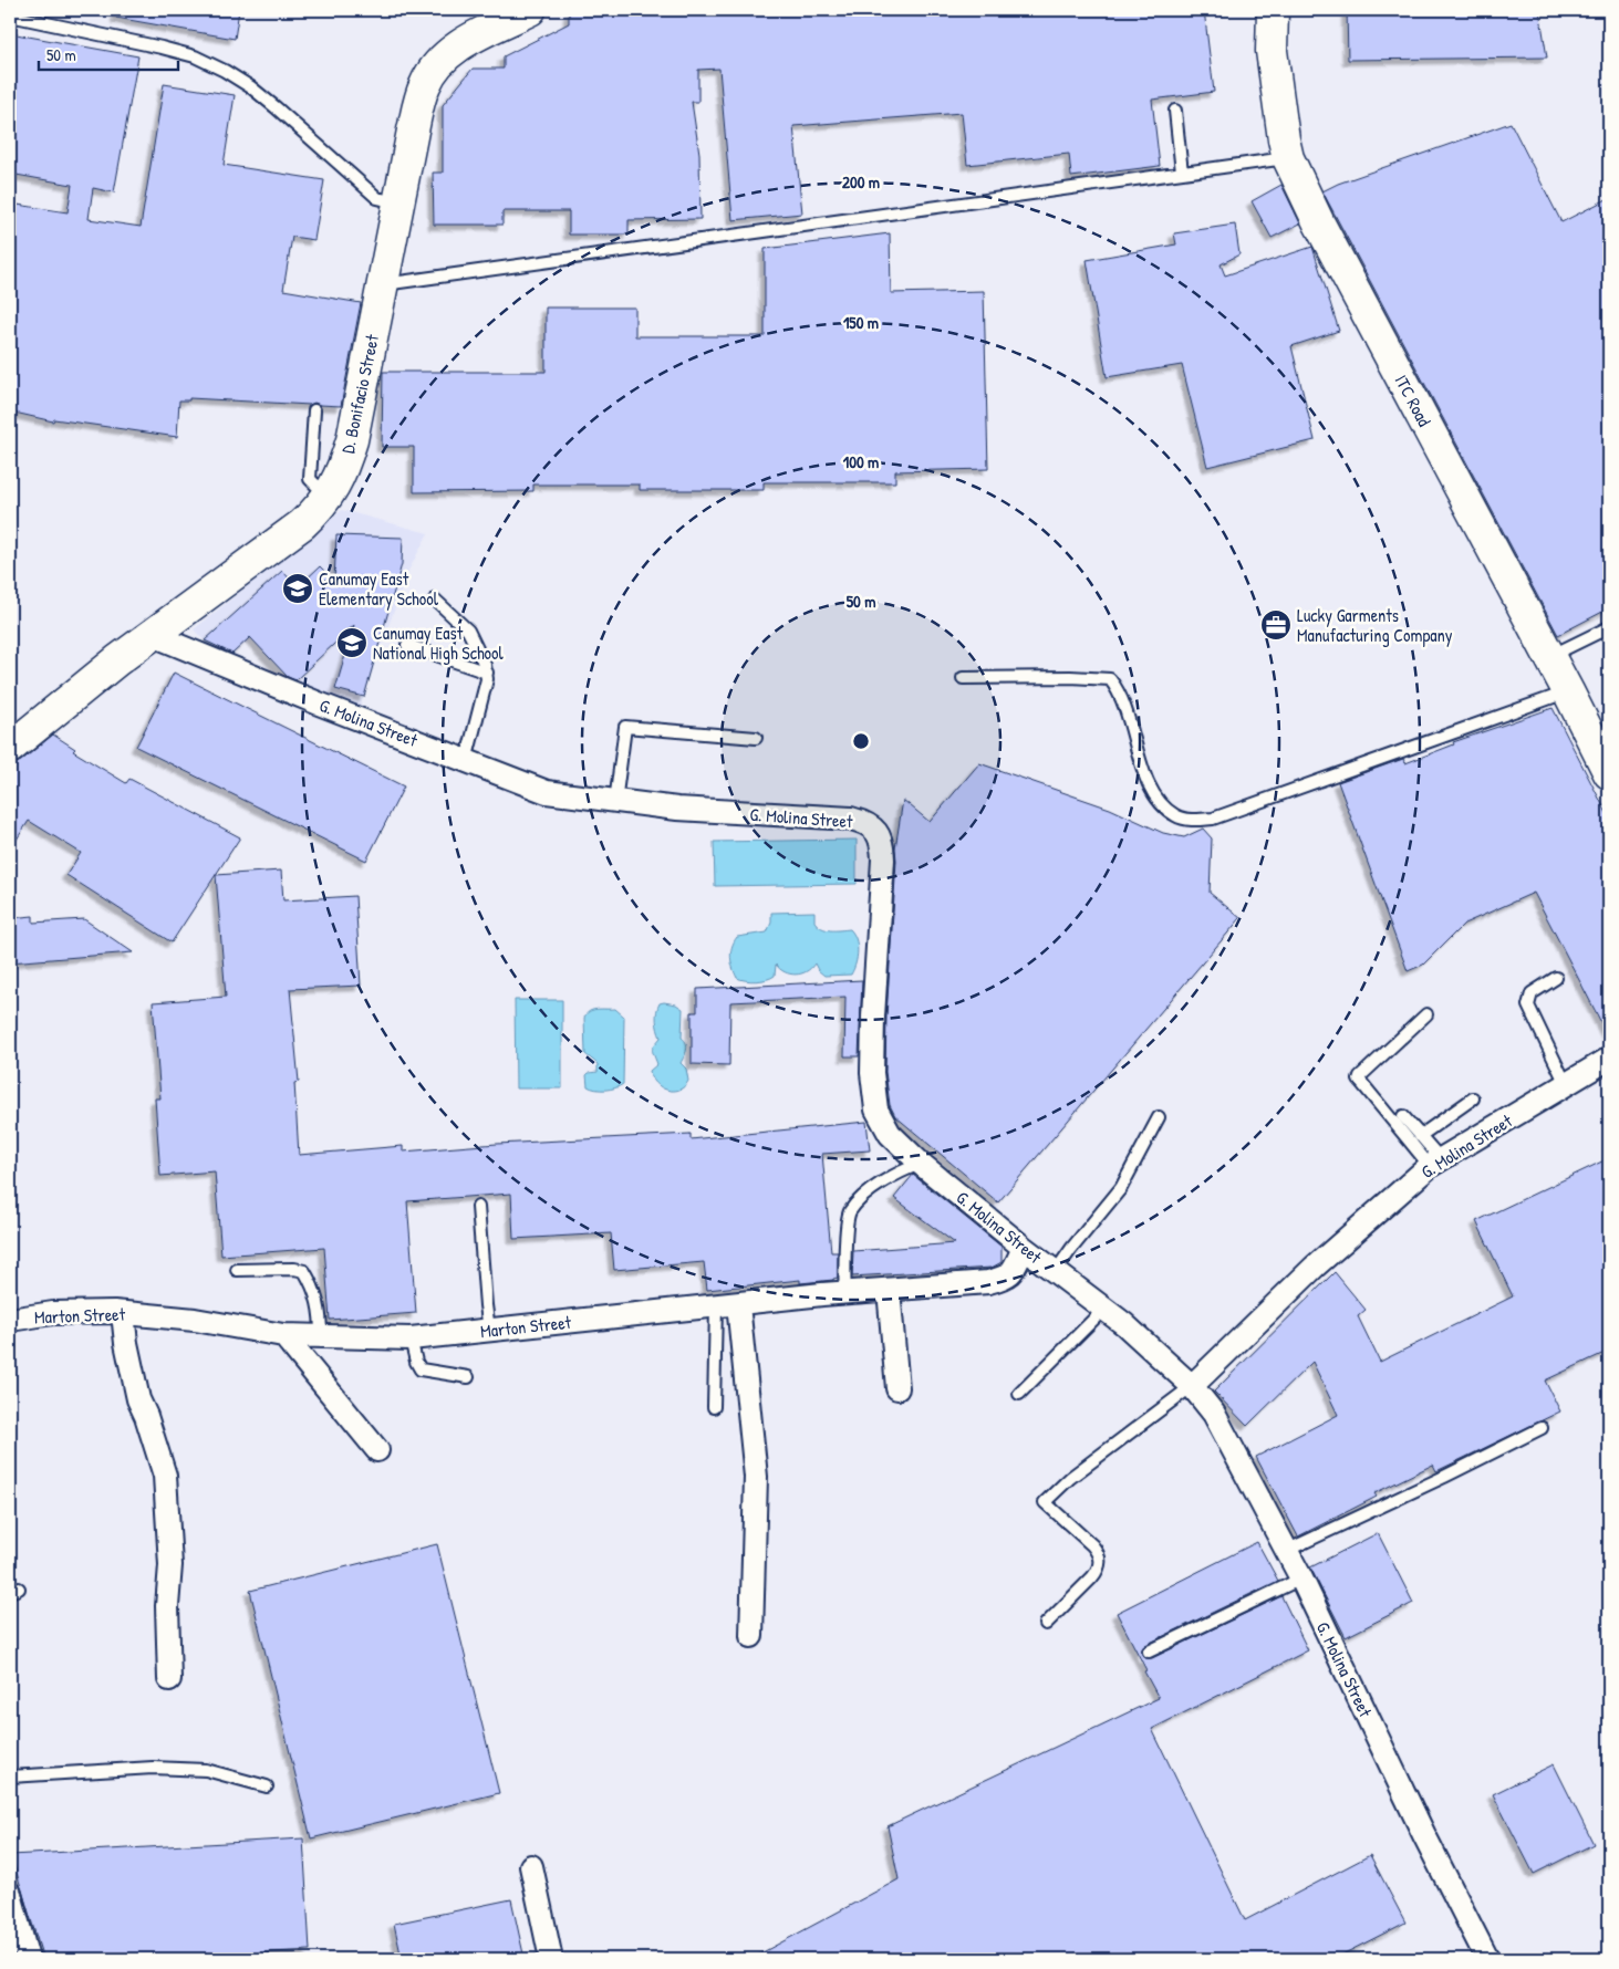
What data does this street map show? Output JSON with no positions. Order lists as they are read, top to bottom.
{
  "streets": {
    "main road": ["D. Bonifacio Street", "ITC Road"],
    "street": ["G. Molina Street", "Marton Street"]
  },
  "crossings": [
    ["D. Bonifacio Street", "G. Molina Street"],
    ["G. Molina Street", "Marton Street"]
  ],
  "places": {
    "school or university": ["Canumay East Elementary School", "Canumay East National High School"],
    "office": ["Lucky Garments Manufacturing Company"]
  },
  "scale_bar": "50 m",
  "rings": [
    "200 m",
    "150 m",
    "100 m",
    "50 m"
  ]
}
